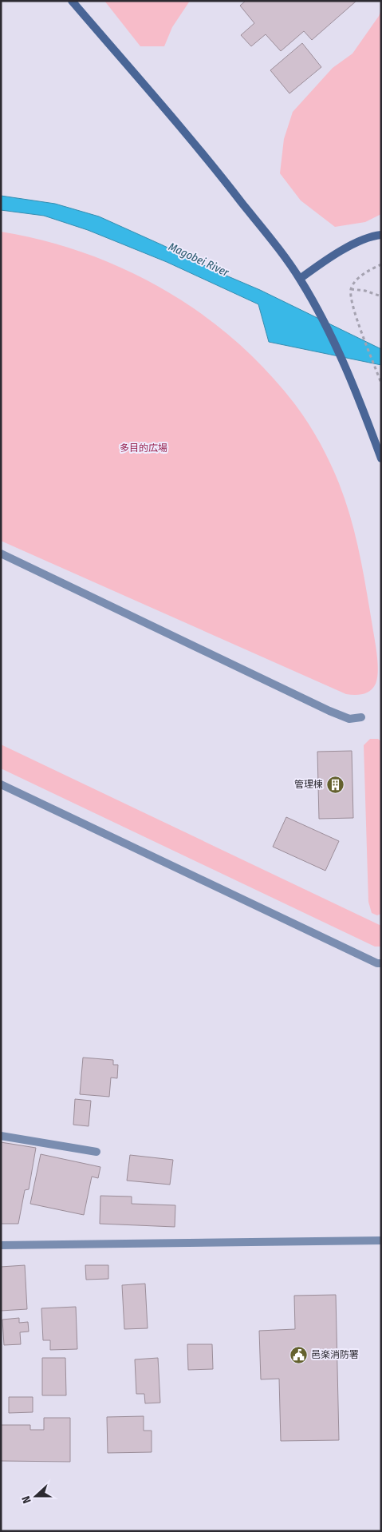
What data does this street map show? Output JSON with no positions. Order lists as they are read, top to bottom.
{
  "water": ["Magobei River"],
  "parks": ["多目的広場"],
  "places": {
    "building": ["管理棟"],
    "public building": ["邑楽消防署"]
  },
  "north": "left"
}
